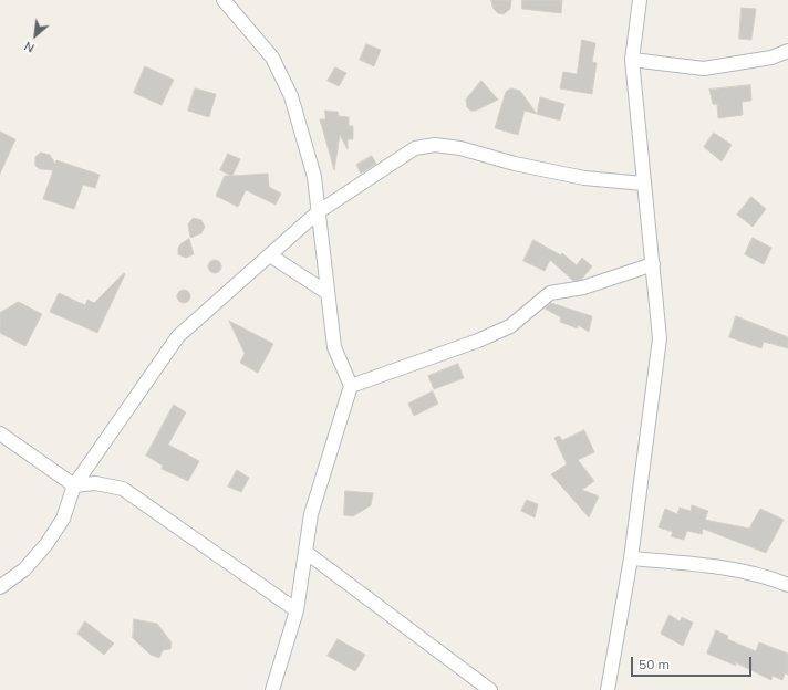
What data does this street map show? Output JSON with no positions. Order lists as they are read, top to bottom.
{
  "scale_bar": "50 m",
  "north": "bottom left"
}
